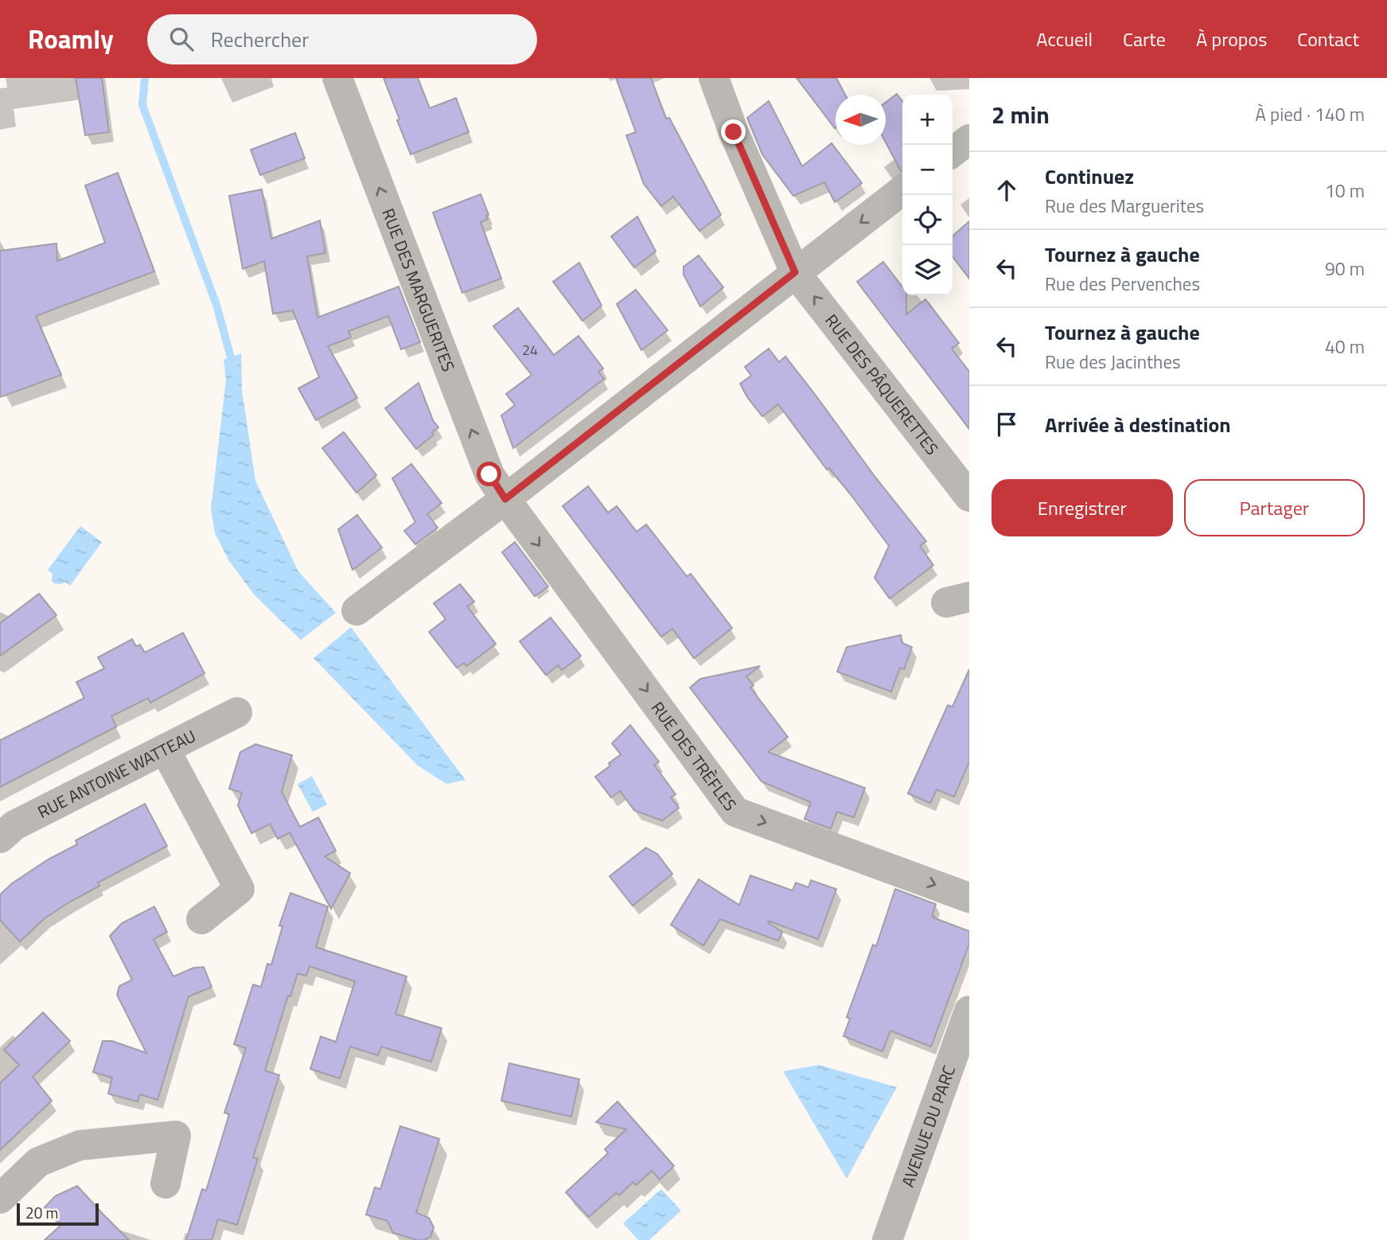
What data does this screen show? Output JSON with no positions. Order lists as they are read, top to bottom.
{
  "streets": {
    "street": [
      "RUE DES MARGUERITES",
      "RUE DES PÂQUERETTES",
      "RUE DES TRÈFLES",
      "RUE ANTOINE WATTEAU",
      "AVENUE DU PARC"
    ]
  },
  "crossings": [
    ["RUE DES MARGUERITES", "RUE DES TRÈFLES"]
  ],
  "one_way": ["RUE DES MARGUERITES", "RUE DES PÂQUERETTES", "RUE DES TRÈFLES"],
  "house_numbers": ["24"],
  "scale_bar": "20 m",
  "north": "left",
  "page": {
    "header": "Roamly",
    "search": "Rechercher",
    "nav": [
      "Accueil",
      "Carte",
      "À propos",
      "Contact"
    ],
    "heading": ["2 min", "À pied · 140 m"],
    "map_buttons": ["+", "−"],
    "list": [
      ["Continuez", "Rue des Marguerites", "10 m"],
      ["Tournez à gauche", "Rue des Pervenches", "90 m"],
      ["Tournez à gauche", "Rue des Jacinthes", "40 m"],
      "Arrivée à destination"
    ],
    "buttons": ["Enregistrer", "Partager"],
    "scale": "20 m"
  }
}
